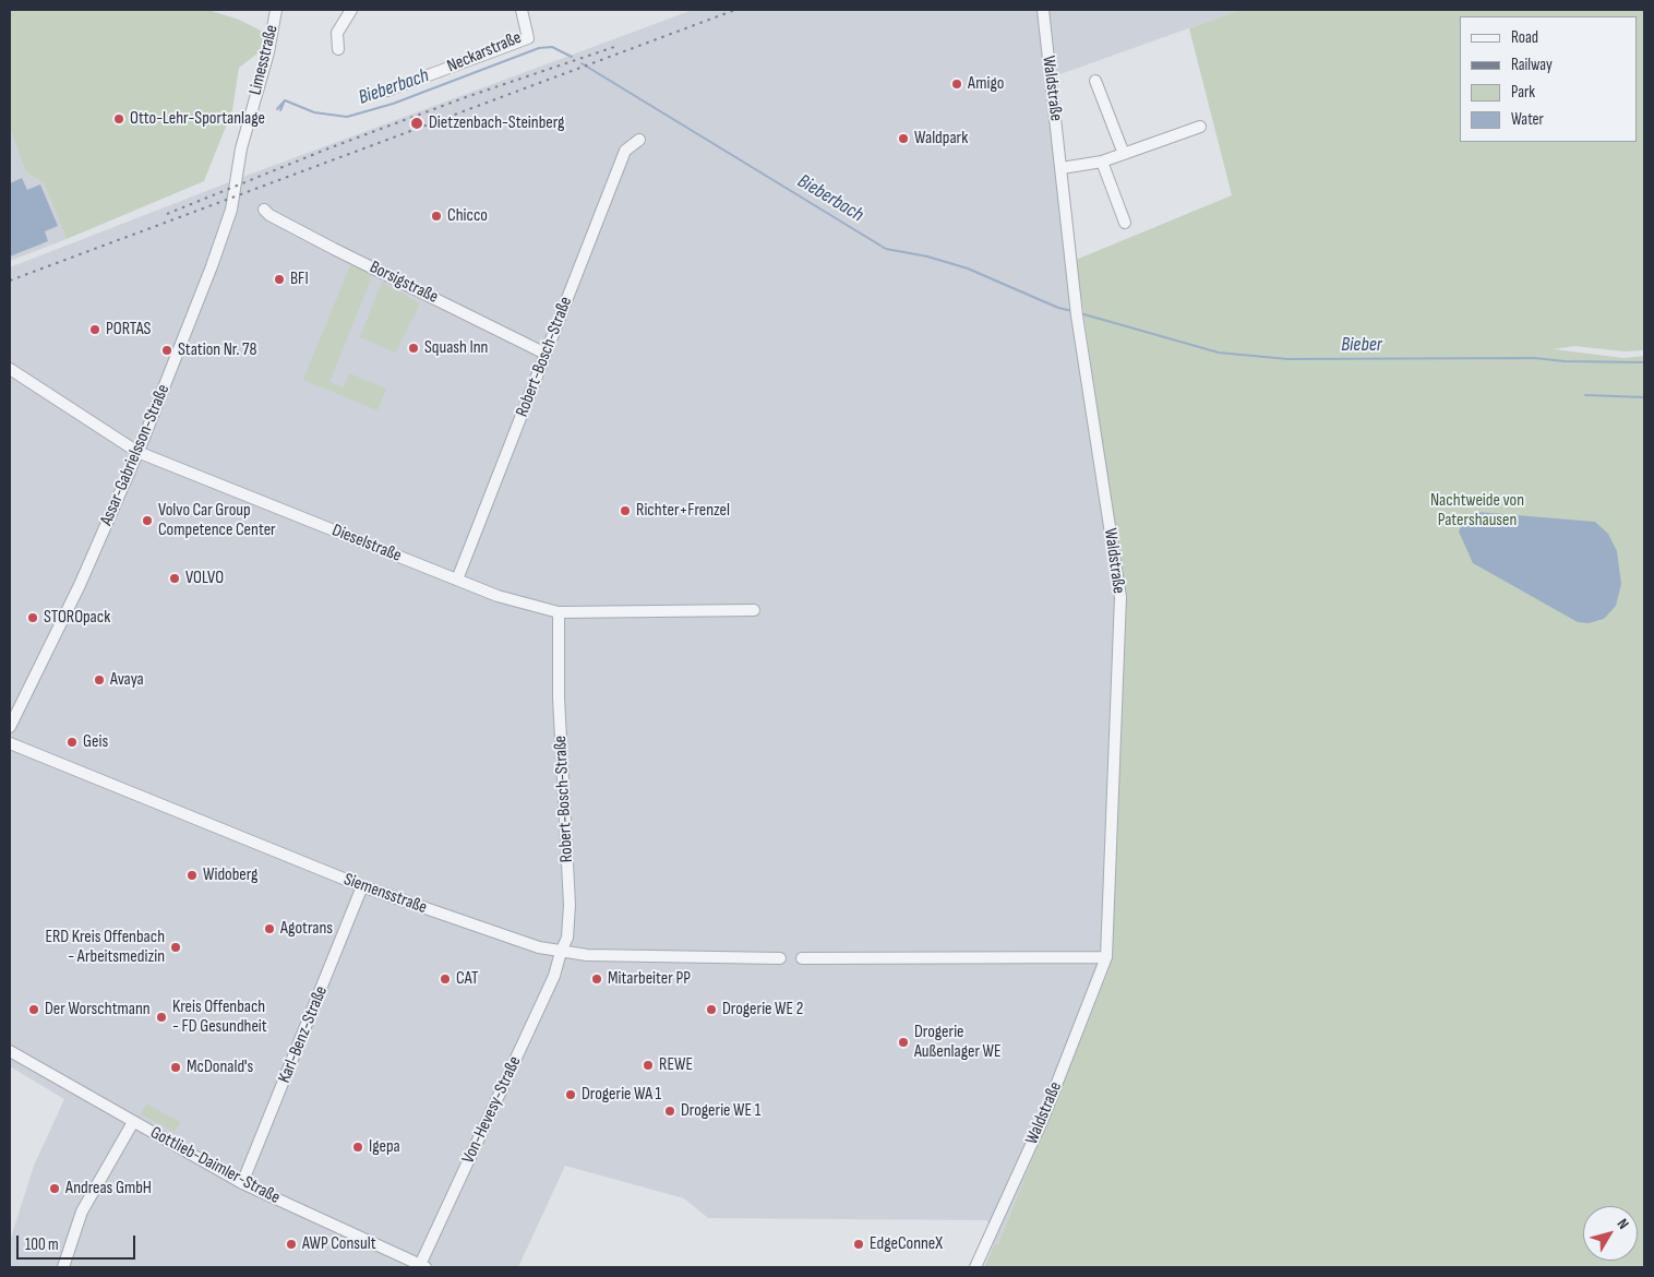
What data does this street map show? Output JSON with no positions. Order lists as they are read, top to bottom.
{
  "streets": {
    "street": [
      "Neckarstraße",
      "Limesstraße",
      "Waldstraße",
      "Borsigstraße",
      "Robert-Bosch-Straße",
      "Assar-Gabrielsson-Straße",
      "Dieselstraße",
      "Siemensstraße",
      "Karl-Benz-Straße",
      "Von-Hevesy-Straße",
      "Gottlieb-Daimler-Straße"
    ]
  },
  "crossings": [
    ["Limesstraße", "Assar-Gabrielsson-Straße"],
    ["Borsigstraße", "Robert-Bosch-Straße"],
    ["Robert-Bosch-Straße", "Dieselstraße"],
    ["Robert-Bosch-Straße", "Siemensstraße"],
    ["Robert-Bosch-Straße", "Von-Hevesy-Straße"],
    ["Assar-Gabrielsson-Straße", "Dieselstraße"],
    ["Siemensstraße", "Karl-Benz-Straße"],
    ["Siemensstraße", "Von-Hevesy-Straße"],
    ["Karl-Benz-Straße", "Gottlieb-Daimler-Straße"],
    ["Von-Hevesy-Straße", "Gottlieb-Daimler-Straße"]
  ],
  "water": ["Bieberbach", "Bieber"],
  "parks": ["Nachtweide von Patershausen"],
  "places": [
    "Amigo",
    "Otto-Lehr-Sportanlage",
    "Dietzenbach-Steinberg",
    "Waldpark",
    "Chicco",
    "BFI",
    "PORTAS",
    "Squash Inn",
    "Station Nr. 78",
    "Richter+Frenzel",
    "Volvo Car Group Competence Center",
    "VOLVO",
    "STOROpack",
    "Avaya",
    "Geis",
    "Widoberg",
    "Agotrans",
    "ERD Kreis Offenbach - Arbeitsmedizin",
    "CAT",
    "Mitarbeiter PP",
    "Der Worschtmann",
    "Drogerie WE 2",
    "Kreis Offenbach - FD Gesundheit",
    "Drogerie Außenlager WE",
    "REWE",
    "McDonald's",
    "Drogerie WA 1",
    "Drogerie WE 1",
    "Igepa",
    "Andreas GmbH",
    "AWP Consult",
    "EdgeConneX"
  ],
  "legend": [
    "Road",
    "Railway",
    "Park",
    "Water"
  ],
  "scale_bar": "100 m",
  "north": "top right"
}
